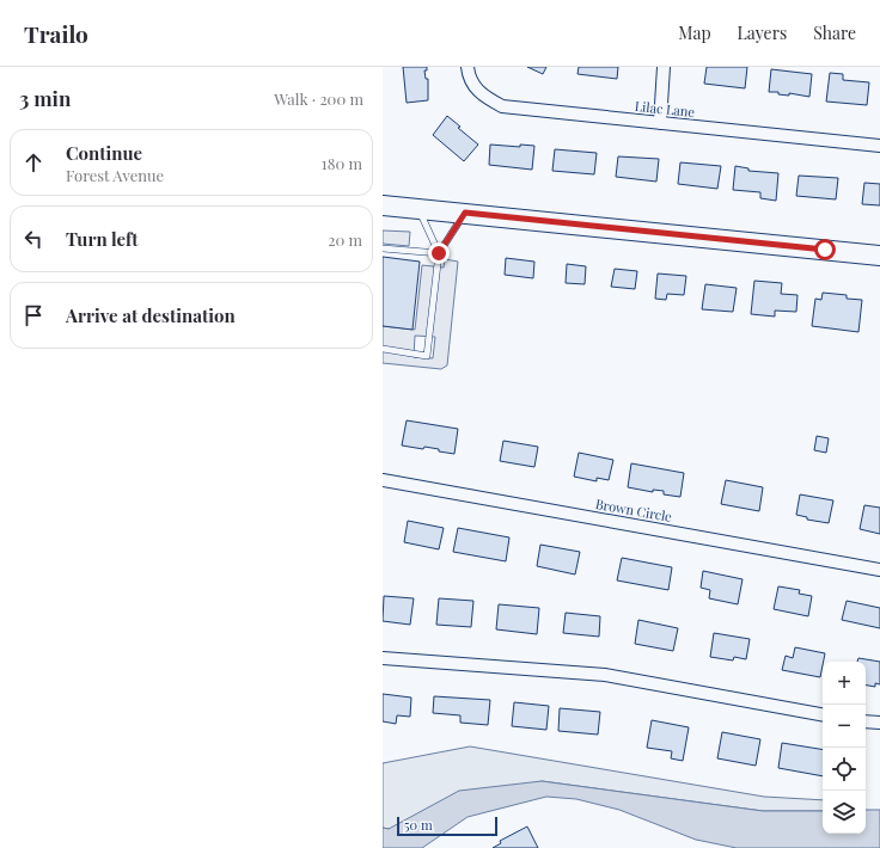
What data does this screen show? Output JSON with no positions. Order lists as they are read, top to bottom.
{
  "streets": {
    "street": ["Lilac Lane", "Brown Circle"]
  },
  "scale_bar": "50 m",
  "page": {
    "header": "Trailo",
    "nav": ["Map", "Layers", "Share"],
    "heading": ["3 min", "Walk · 200 m"],
    "list": [
      ["Continue", "Forest Avenue", "180 m"],
      ["Turn left", "20 m"],
      "Arrive at destination"
    ],
    "map_buttons": ["+", "−"],
    "scale": "50 m"
  }
}
